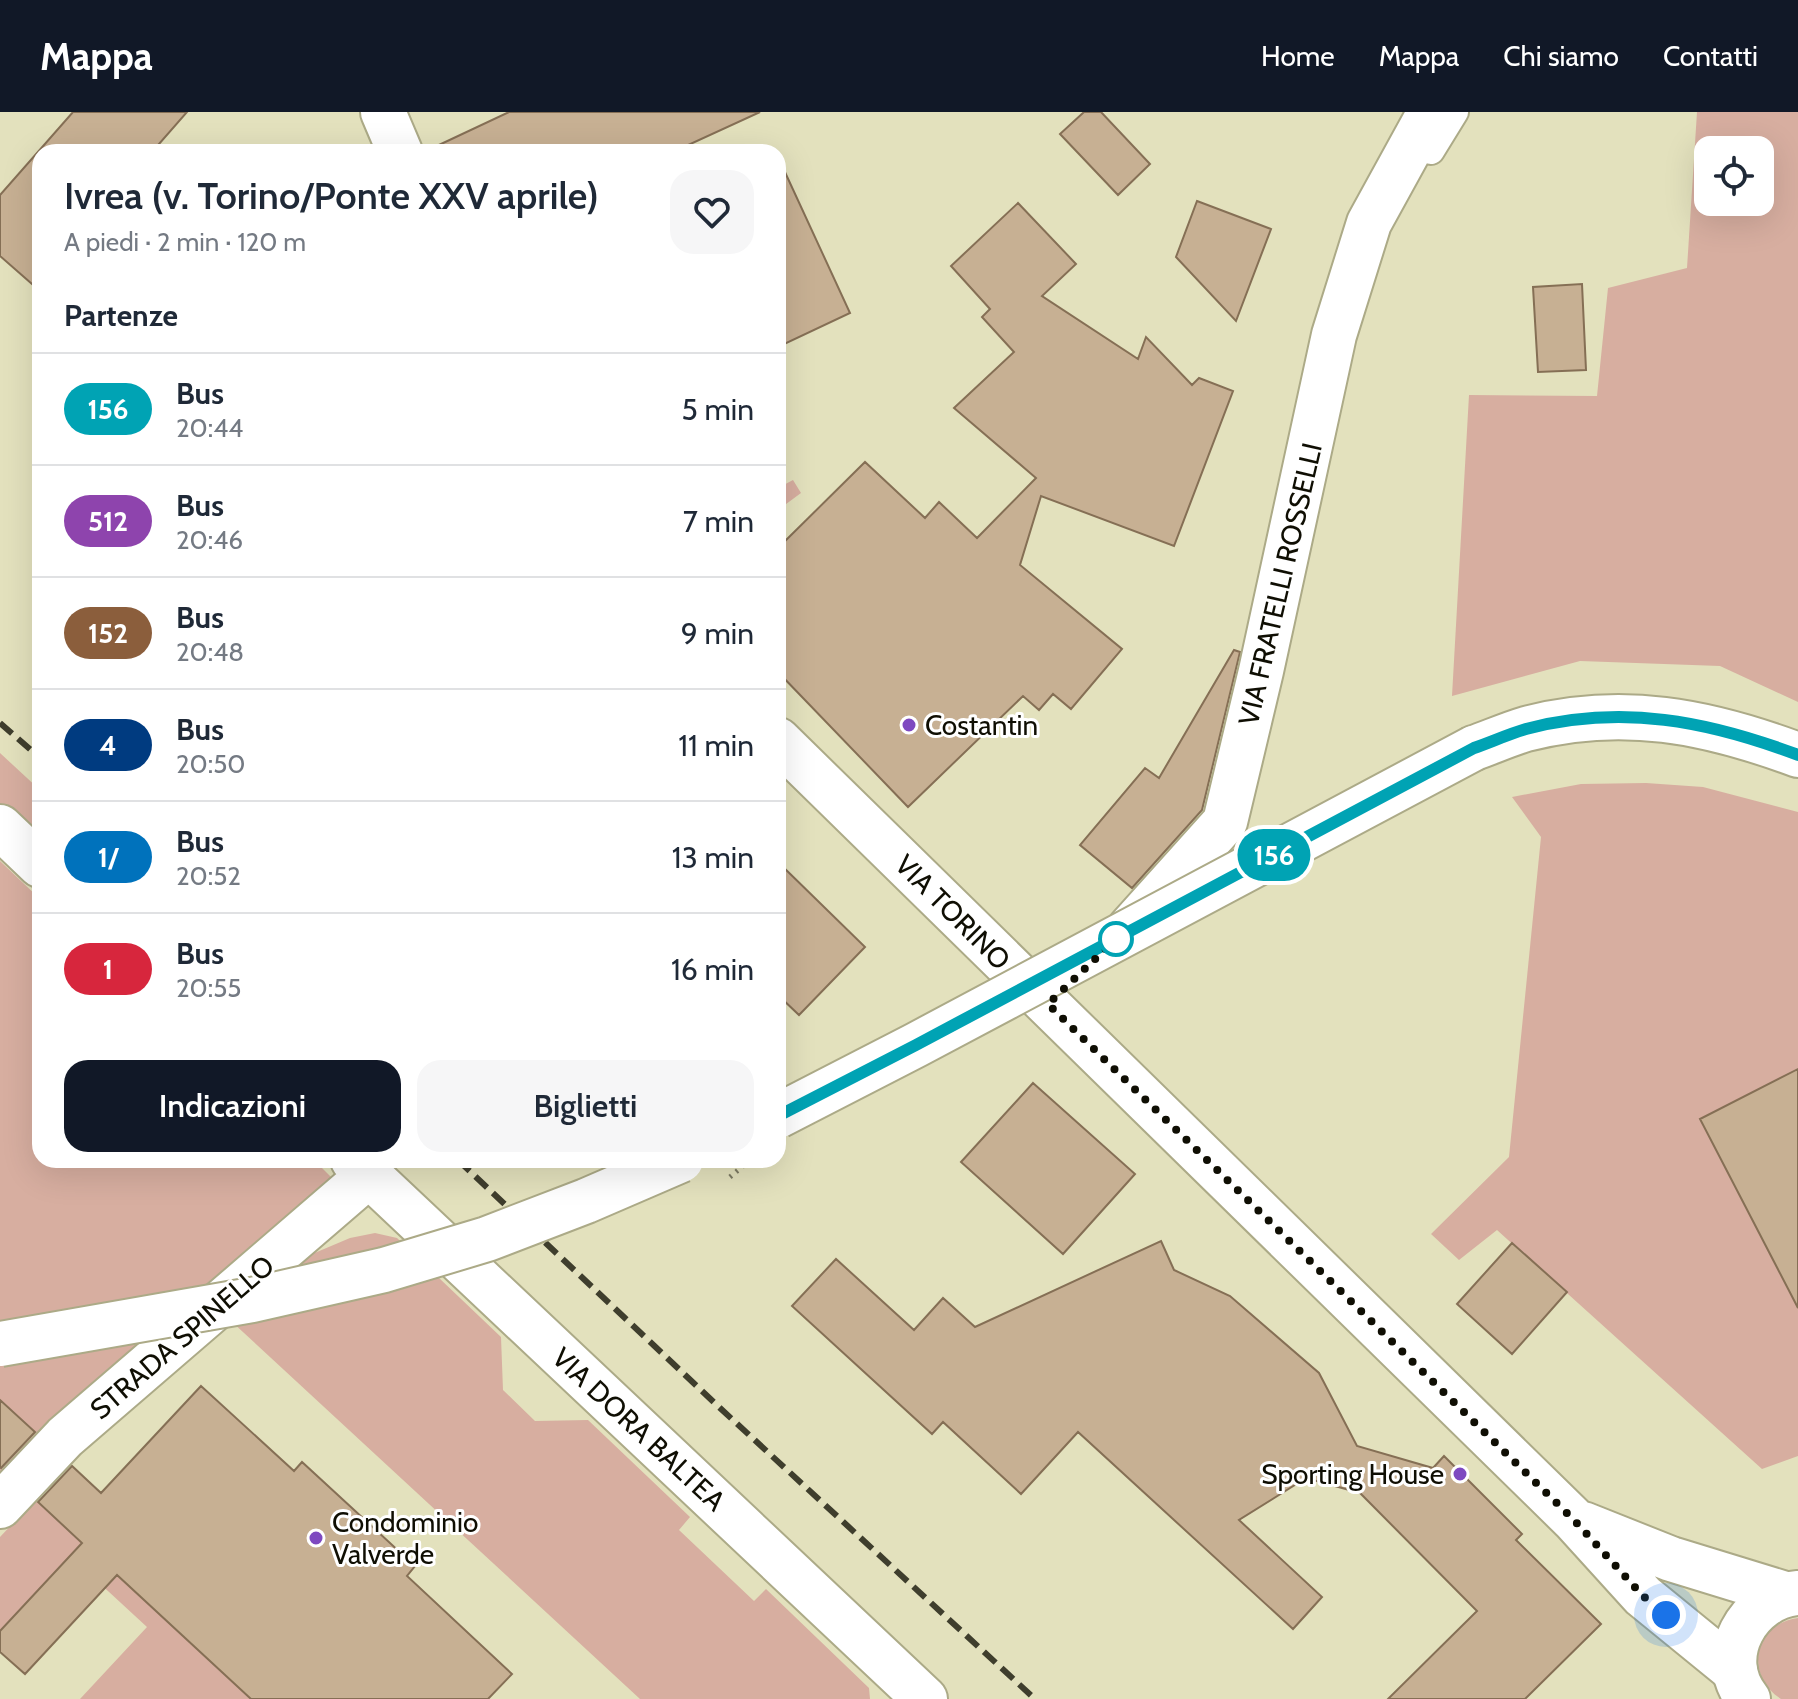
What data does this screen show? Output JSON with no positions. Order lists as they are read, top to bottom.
{
  "streets": {
    "street": [
      "VIA FRATELLI ROSSELLI",
      "VIA TORINO",
      "STRADA SPINELLO",
      "VIA DORA BALTEA"
    ]
  },
  "crossings": [
    ["VIA FRATELLI ROSSELLI", "VIA TORINO"],
    ["STRADA SPINELLO", "VIA DORA BALTEA"]
  ],
  "places": ["Costantin", "Sporting House", "Condominio Valverde"],
  "lines": ["bus line 156"],
  "page": {
    "header": "Mappa",
    "nav": [
      "Home",
      "Mappa",
      "Chi siamo",
      "Contatti"
    ],
    "on_map": "156",
    "heading": [
      ["Ivrea (v. Torino/Ponte XXV aprile)", "A piedi · 2 min · 120 m"],
      "Partenze"
    ],
    "list": [
      {
        "mark": "156",
        "name": "Bus",
        "note": "20:44",
        "value": "5 min"
      },
      {
        "mark": "512",
        "name": "Bus",
        "note": "20:46",
        "value": "7 min"
      },
      {
        "mark": "152",
        "name": "Bus",
        "note": "20:48",
        "value": "9 min"
      },
      {
        "mark": "4",
        "name": "Bus",
        "note": "20:50",
        "value": "11 min"
      },
      {
        "mark": "1/",
        "name": "Bus",
        "note": "20:52",
        "value": "13 min"
      },
      {
        "mark": "1",
        "name": "Bus",
        "note": "20:55",
        "value": "16 min"
      }
    ],
    "buttons": ["Indicazioni", "Biglietti"]
  }
}
